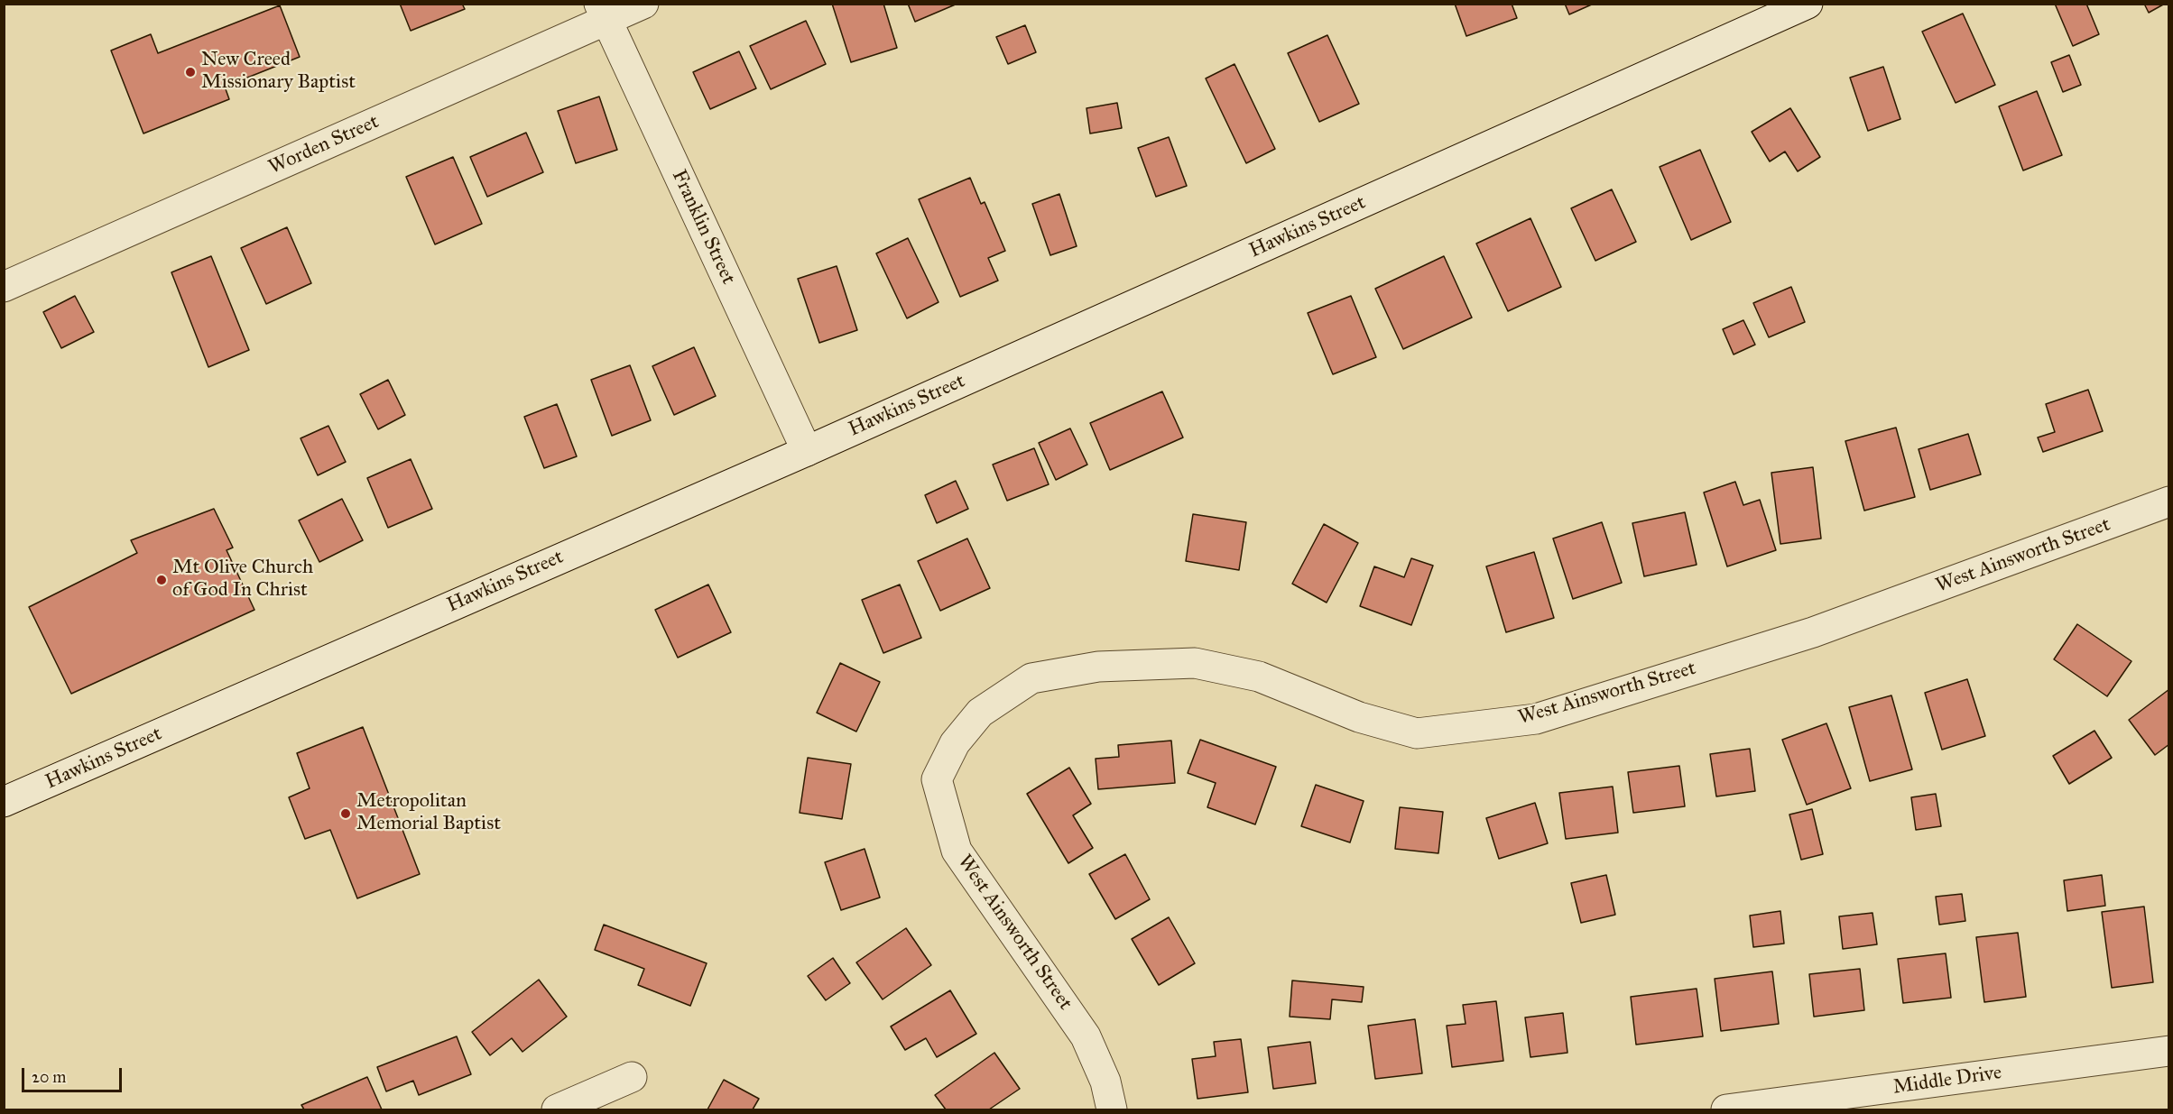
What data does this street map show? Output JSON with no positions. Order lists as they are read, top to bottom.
{
  "streets": {
    "street": [
      "Worden Street",
      "Franklin Street",
      "Hawkins Street",
      "West Ainsworth Street",
      "Middle Drive"
    ]
  },
  "crossings": [
    ["Worden Street", "Franklin Street"],
    ["Franklin Street", "Hawkins Street"]
  ],
  "places": ["New Creed Missionary Baptist", "Mt Olive Church of God In Christ", "Metropolitan Memorial Baptist"],
  "scale_bar": "20 m"
}
